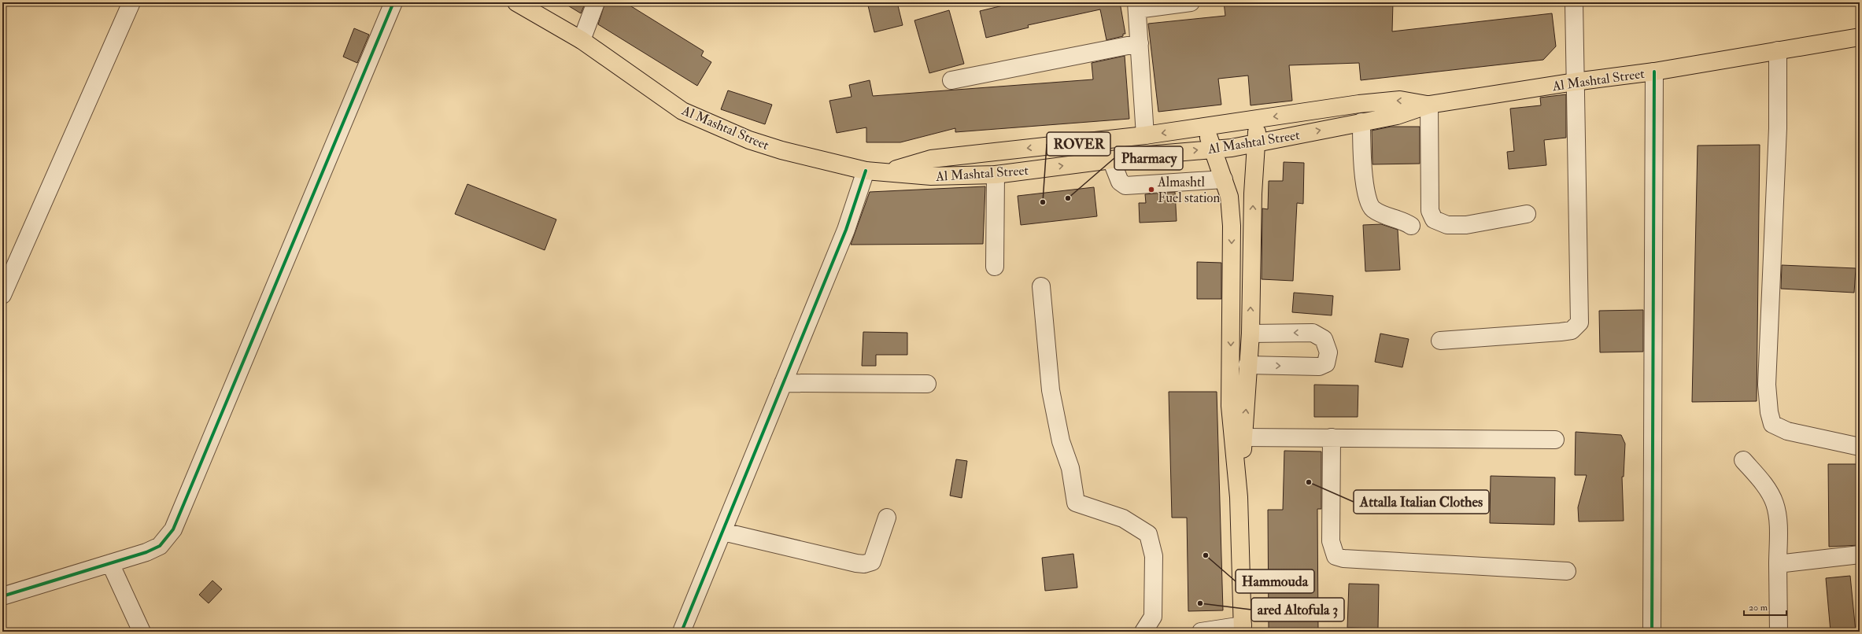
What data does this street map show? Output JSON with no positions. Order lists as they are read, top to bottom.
{
  "streets": {
    "main road": ["Al Mashtal Street"]
  },
  "places": [
    "Almashtl Fuel station",
    "Pharmacy",
    "ROVER",
    "Attalla Italian Clothes",
    "Hammouda",
    "ared Altofula 3"
  ],
  "scale_bar": "20 m"
}
